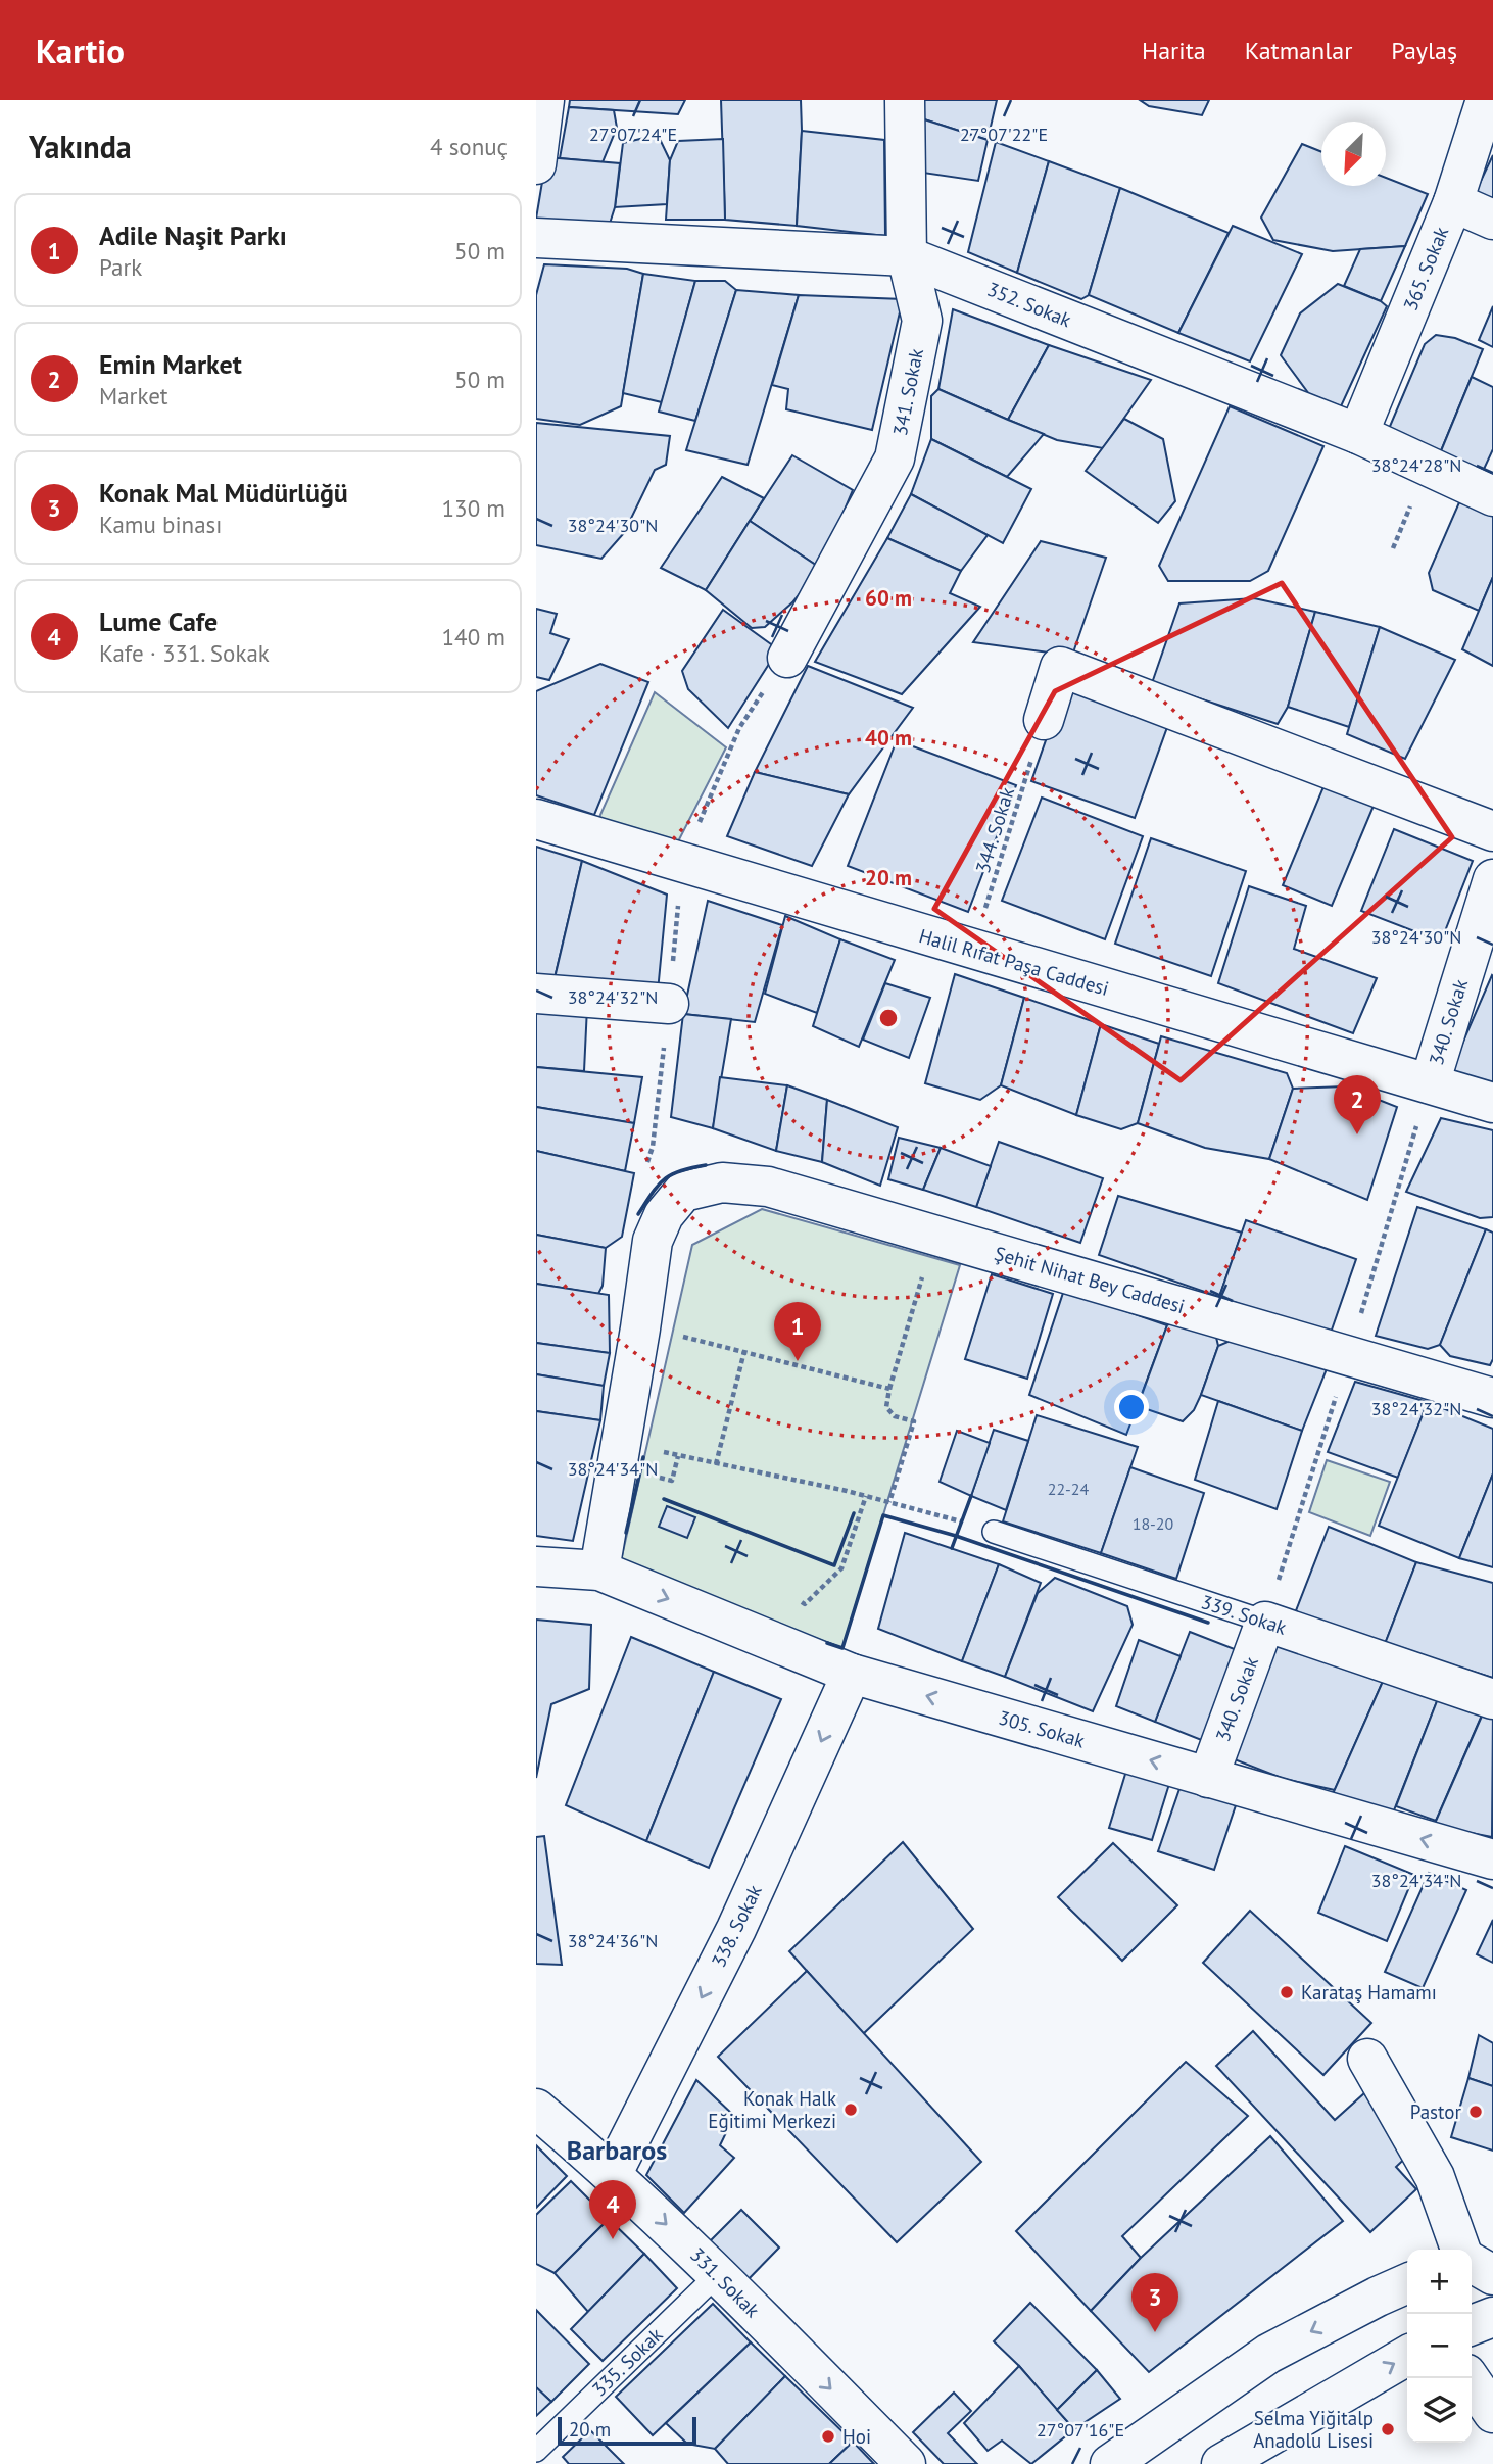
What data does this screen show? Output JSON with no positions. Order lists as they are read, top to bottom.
{
  "streets": {
    "street": [
      "365. Sokak",
      "352. Sokak",
      "341. Sokak",
      "Halil Rıfat Paşa Caddesi",
      "340. Sokak",
      "Şehit Nihat Bey Caddesi",
      "339. Sokak",
      "305. Sokak",
      "338. Sokak",
      "331. Sokak"
    ],
    "lane": ["335. Sokak"],
    "path": ["344. Sokak"]
  },
  "crossings": [
    ["365. Sokak", "352. Sokak"],
    ["352. Sokak", "341. Sokak"],
    ["344. Sokak", "Halil Rıfat Paşa Caddesi"],
    ["Halil Rıfat Paşa Caddesi", "340. Sokak"],
    ["340. Sokak", "339. Sokak"],
    ["340. Sokak", "305. Sokak"],
    ["305. Sokak", "338. Sokak"],
    ["338. Sokak", "331. Sokak"],
    ["331. Sokak", "335. Sokak"]
  ],
  "one_way": ["338. Sokak", "331. Sokak"],
  "districts": ["Barbaros"],
  "places": [
    "Karataş Hamamı",
    "Konak Halk Eğitimi Merkezi",
    "Pastor",
    "Selma Yiğitalp Anadolu Lisesi",
    "Hoi"
  ],
  "house_numbers": ["22-24", "18-20"],
  "scale_bar": "20 m",
  "north": "bottom left",
  "page": {
    "header": "Kartio",
    "nav": ["Harita", "Katmanlar", "Paylaş"],
    "heading": ["Yakında", "4 sonuç"],
    "list": [
      {
        "mark": "1",
        "name": "Adile Naşit Parkı",
        "note": "Park",
        "value": "50 m"
      },
      {
        "mark": "2",
        "name": "Emin Market",
        "note": "Market",
        "value": "50 m"
      },
      {
        "mark": "3",
        "name": "Konak Mal Müdürlüğü",
        "note": "Kamu binası",
        "value": "130 m"
      },
      {
        "mark": "4",
        "name": "Lume Cafe",
        "note": "Kafe · 331. Sokak",
        "value": "140 m"
      }
    ],
    "pins": [
      "2",
      "1",
      "4",
      "3"
    ],
    "map_buttons": ["+", "−"],
    "scale": "20 m"
  },
  "coordinates": [
    "27°07'24\"E",
    "27°07'22\"E",
    "38°24'28\"N",
    "38°24'30\"N",
    "38°24'32\"N",
    "38°24'34\"N",
    "38°24'36\"N",
    "27°07'16\"E"
  ],
  "rings": ["60 m", "40 m", "20 m"]
}
